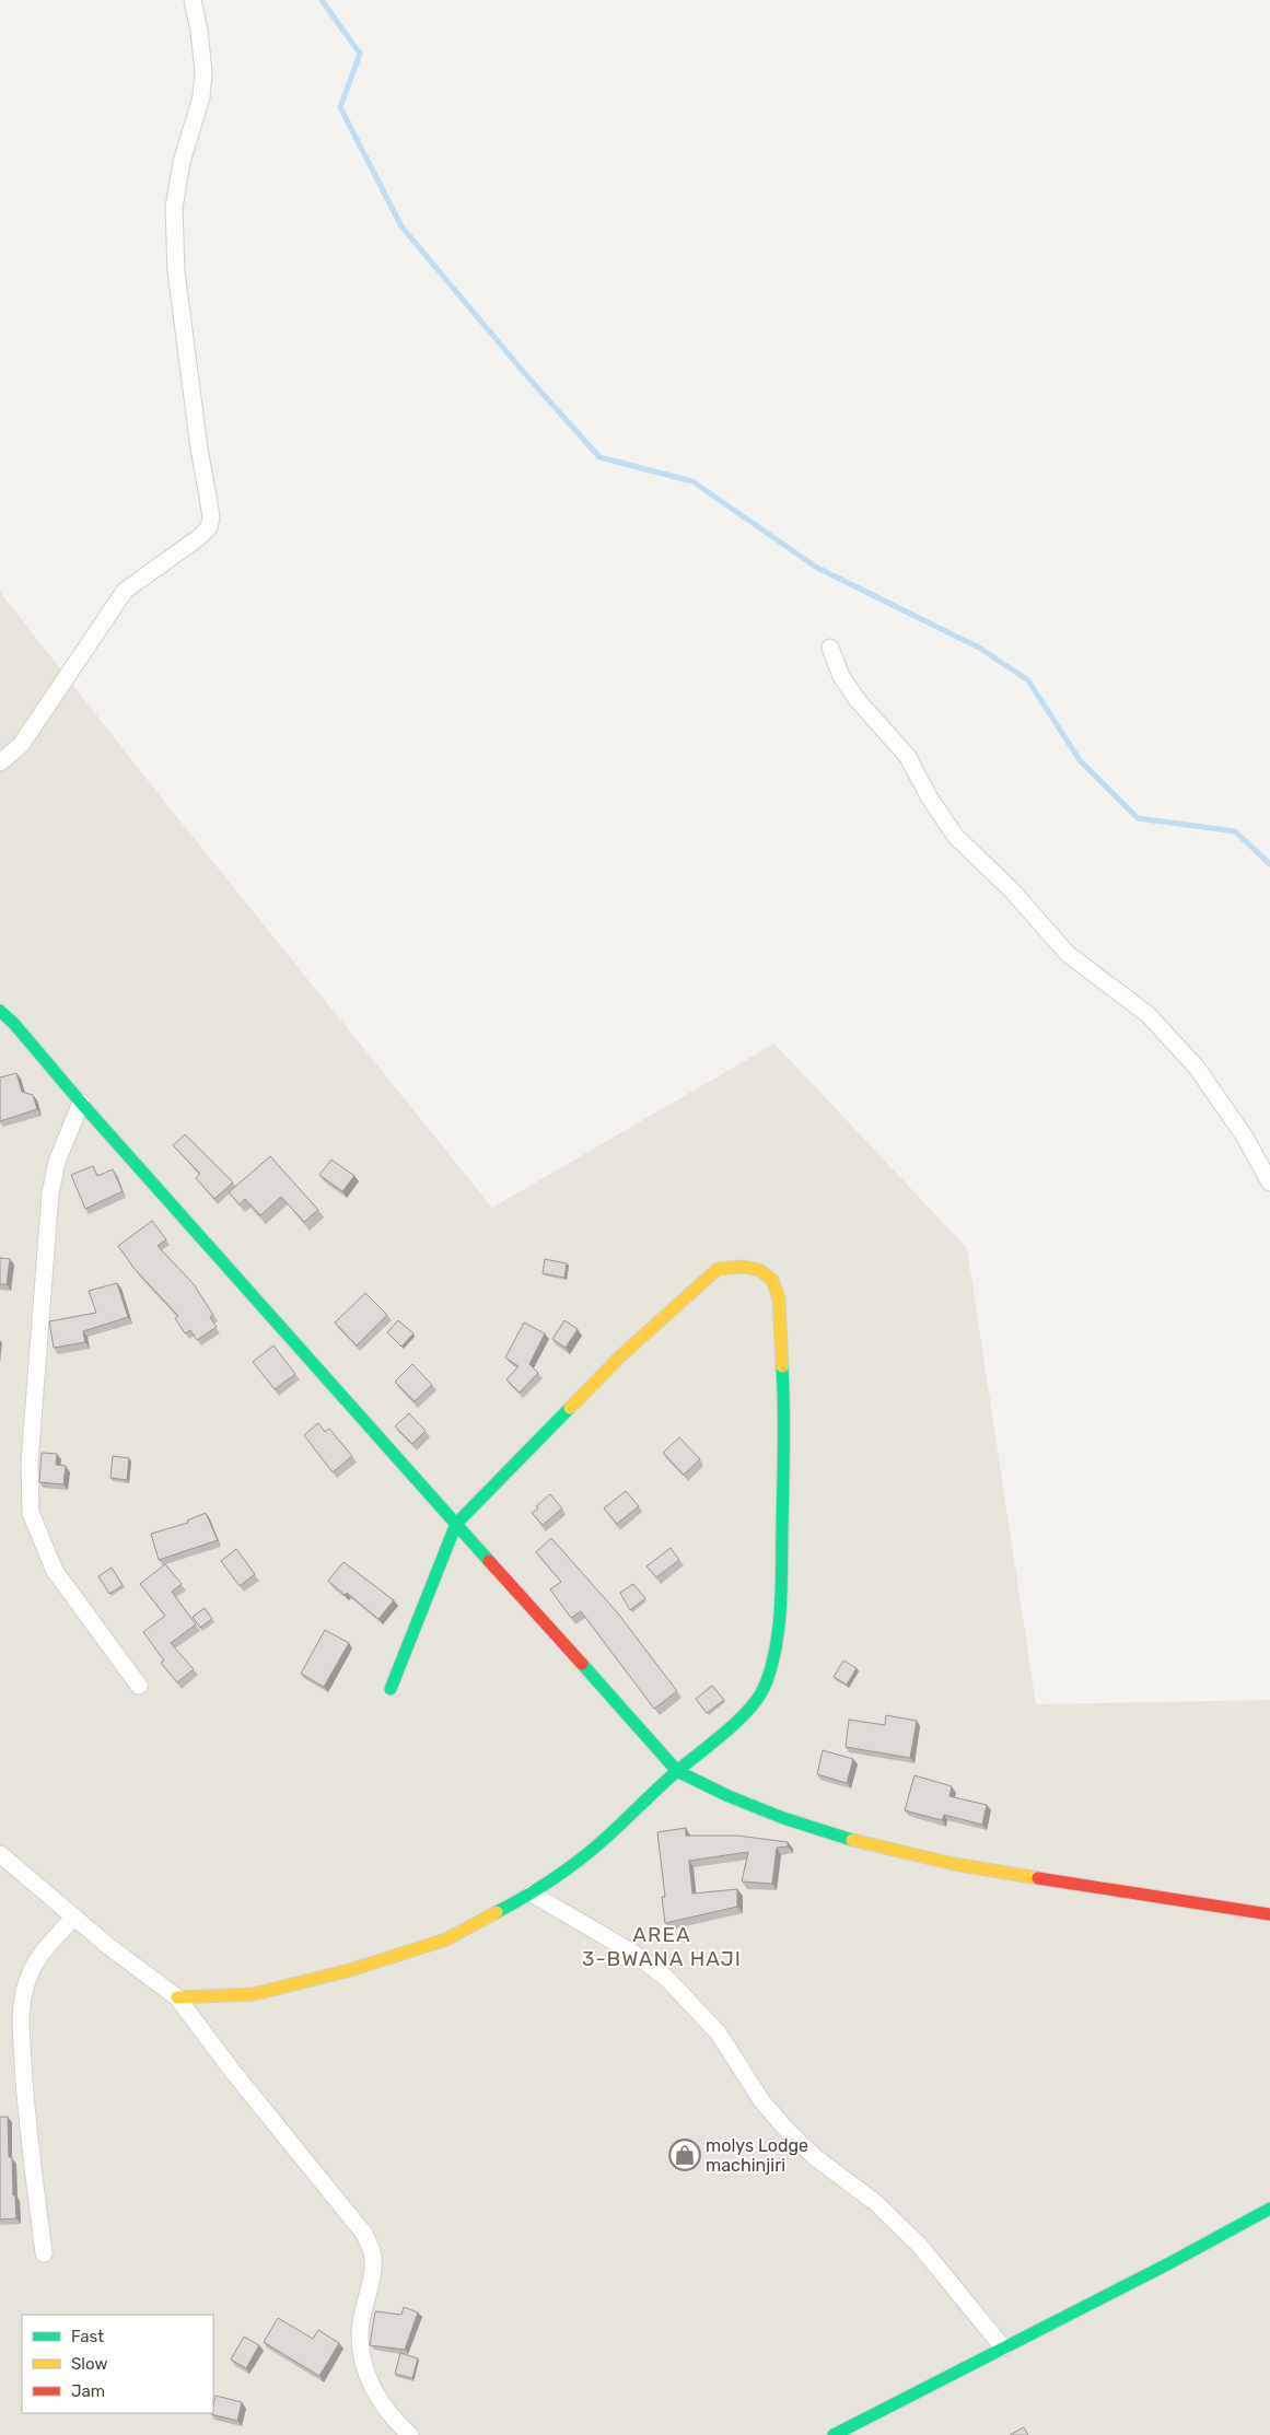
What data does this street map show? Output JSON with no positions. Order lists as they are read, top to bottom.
{
  "districts": ["AREA 3-BWANA HAJI"],
  "places": {
    "shop": ["molys Lodge machinjiri"]
  },
  "legend": ["Fast", "Slow", "Jam"]
}
